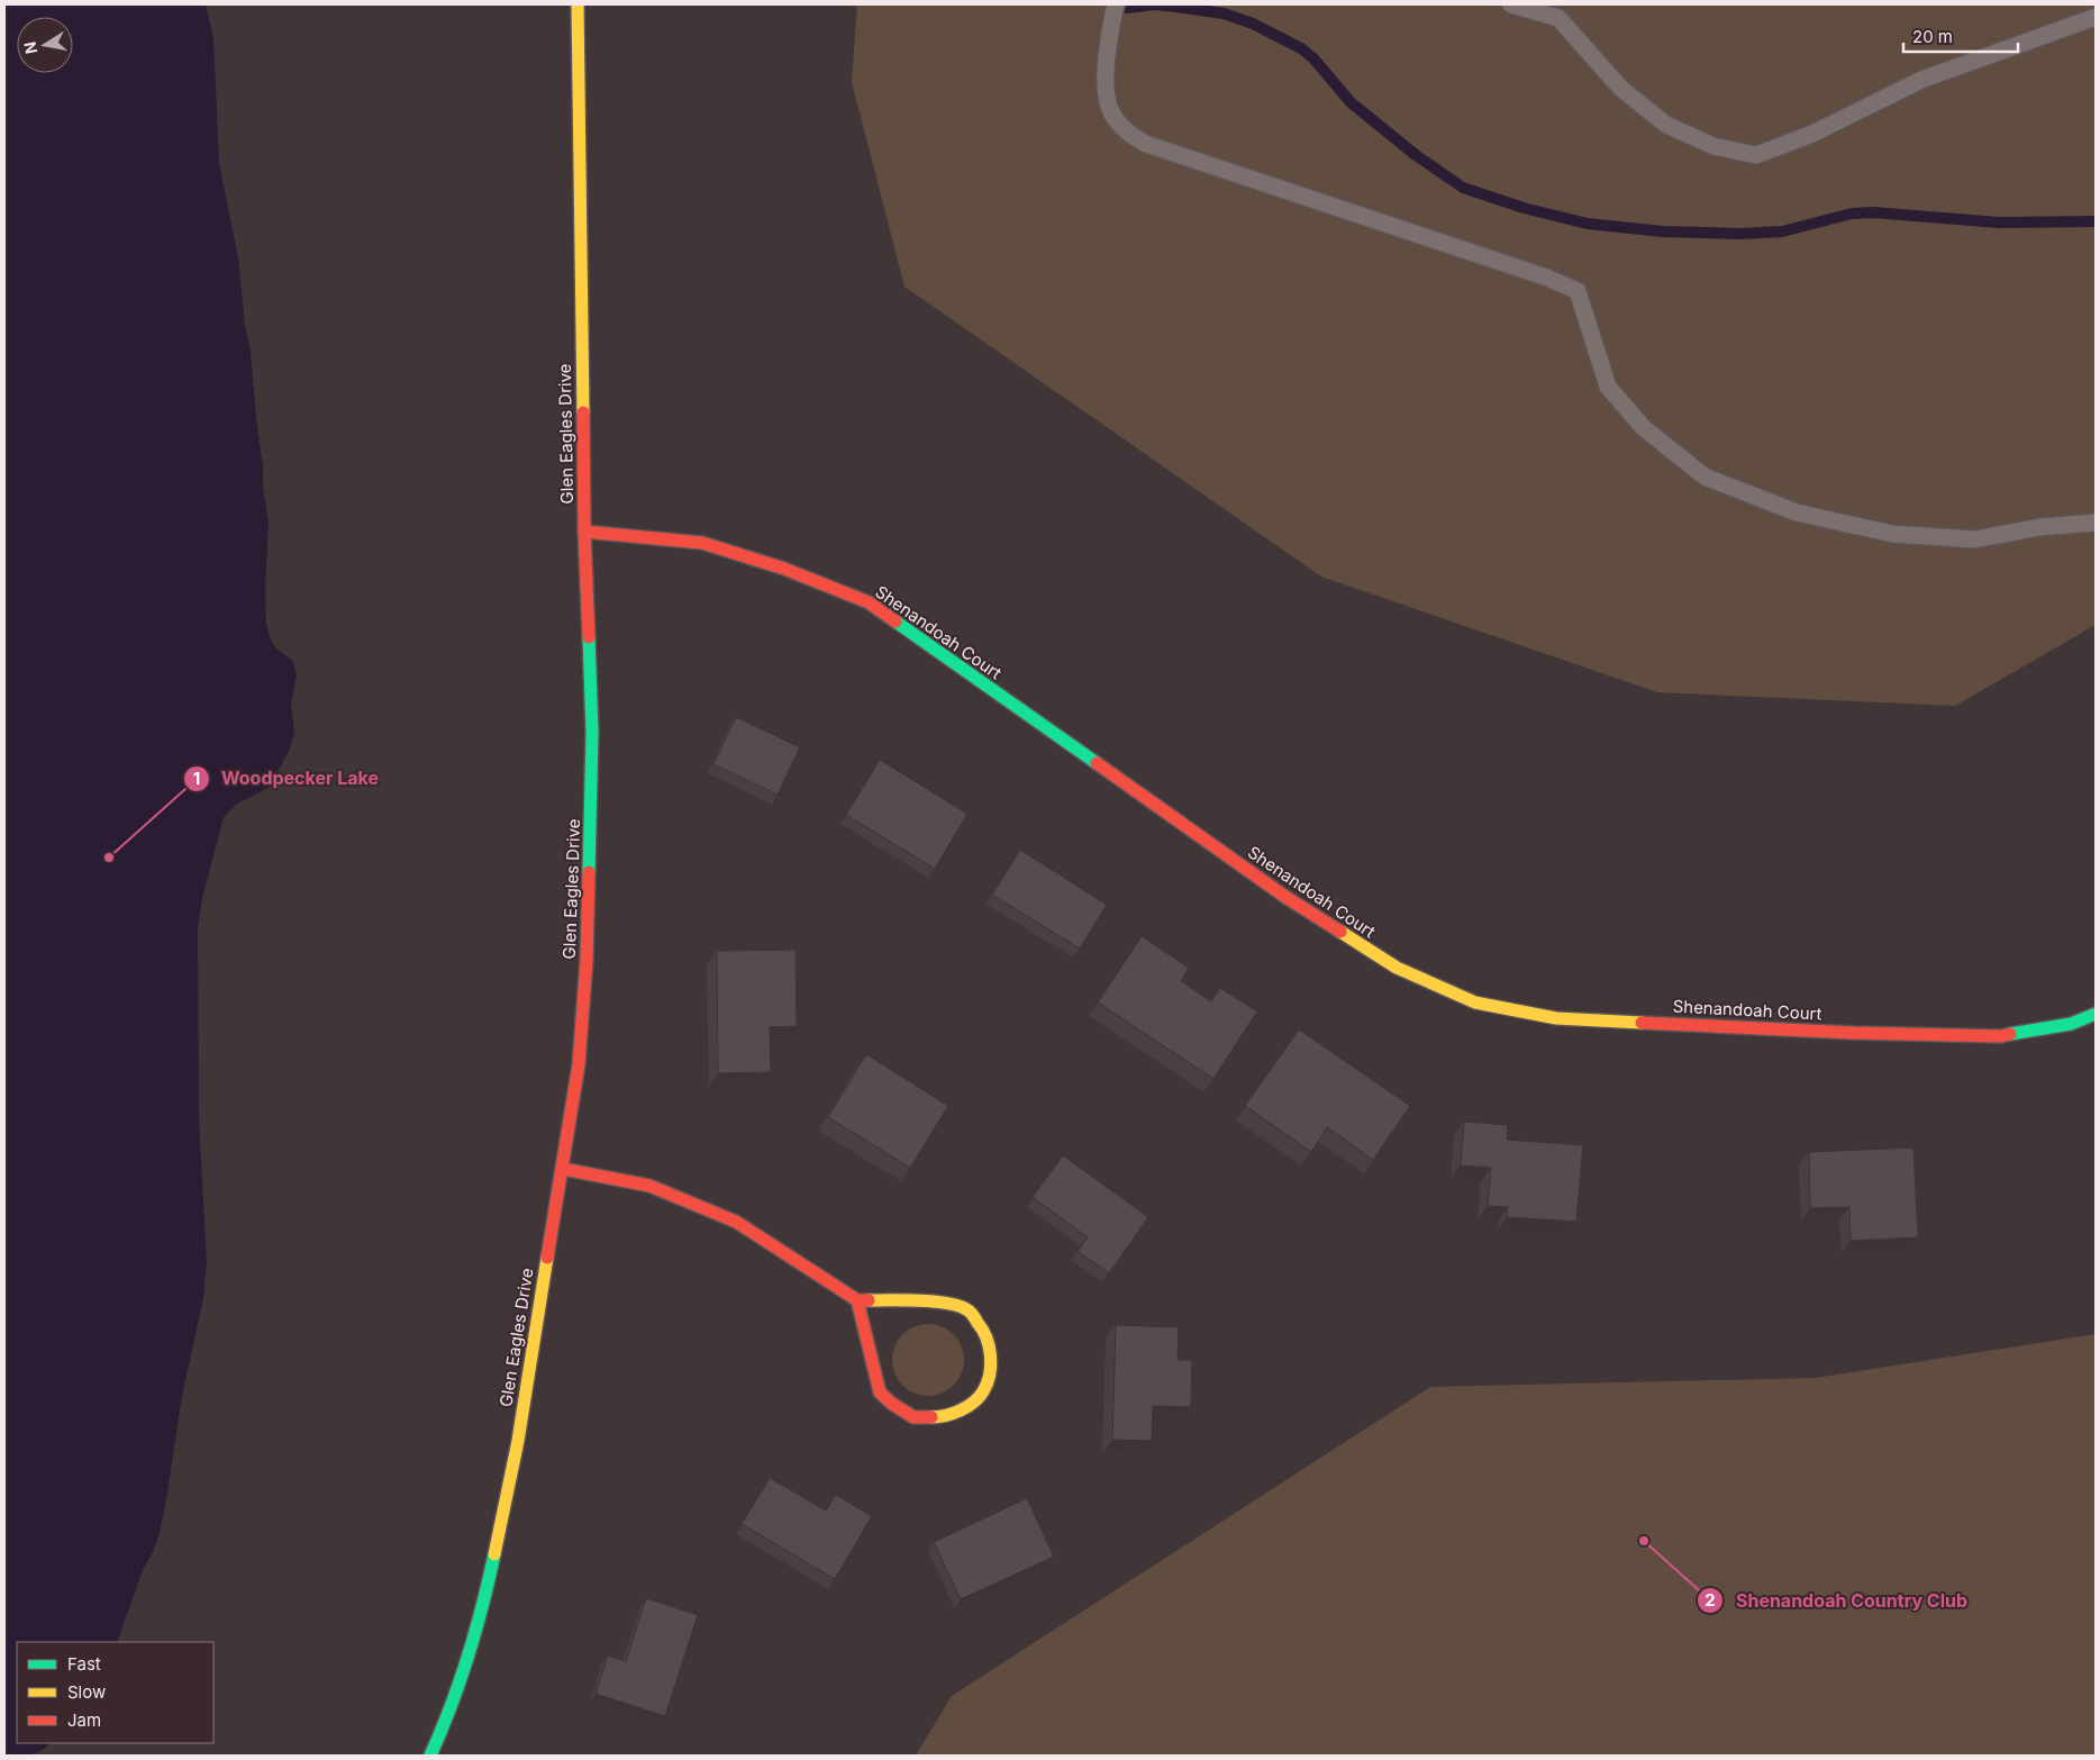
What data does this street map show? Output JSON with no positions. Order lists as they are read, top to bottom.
{
  "streets": {
    "street": ["Glen Eagles Drive", "Shenandoah Court"]
  },
  "crossings": [
    ["Glen Eagles Drive", "Shenandoah Court"]
  ],
  "places": ["Woodpecker Lake", "Shenandoah Country Club"],
  "legend": ["Fast", "Slow", "Jam"],
  "scale_bar": "20 m",
  "north": "left"
}
